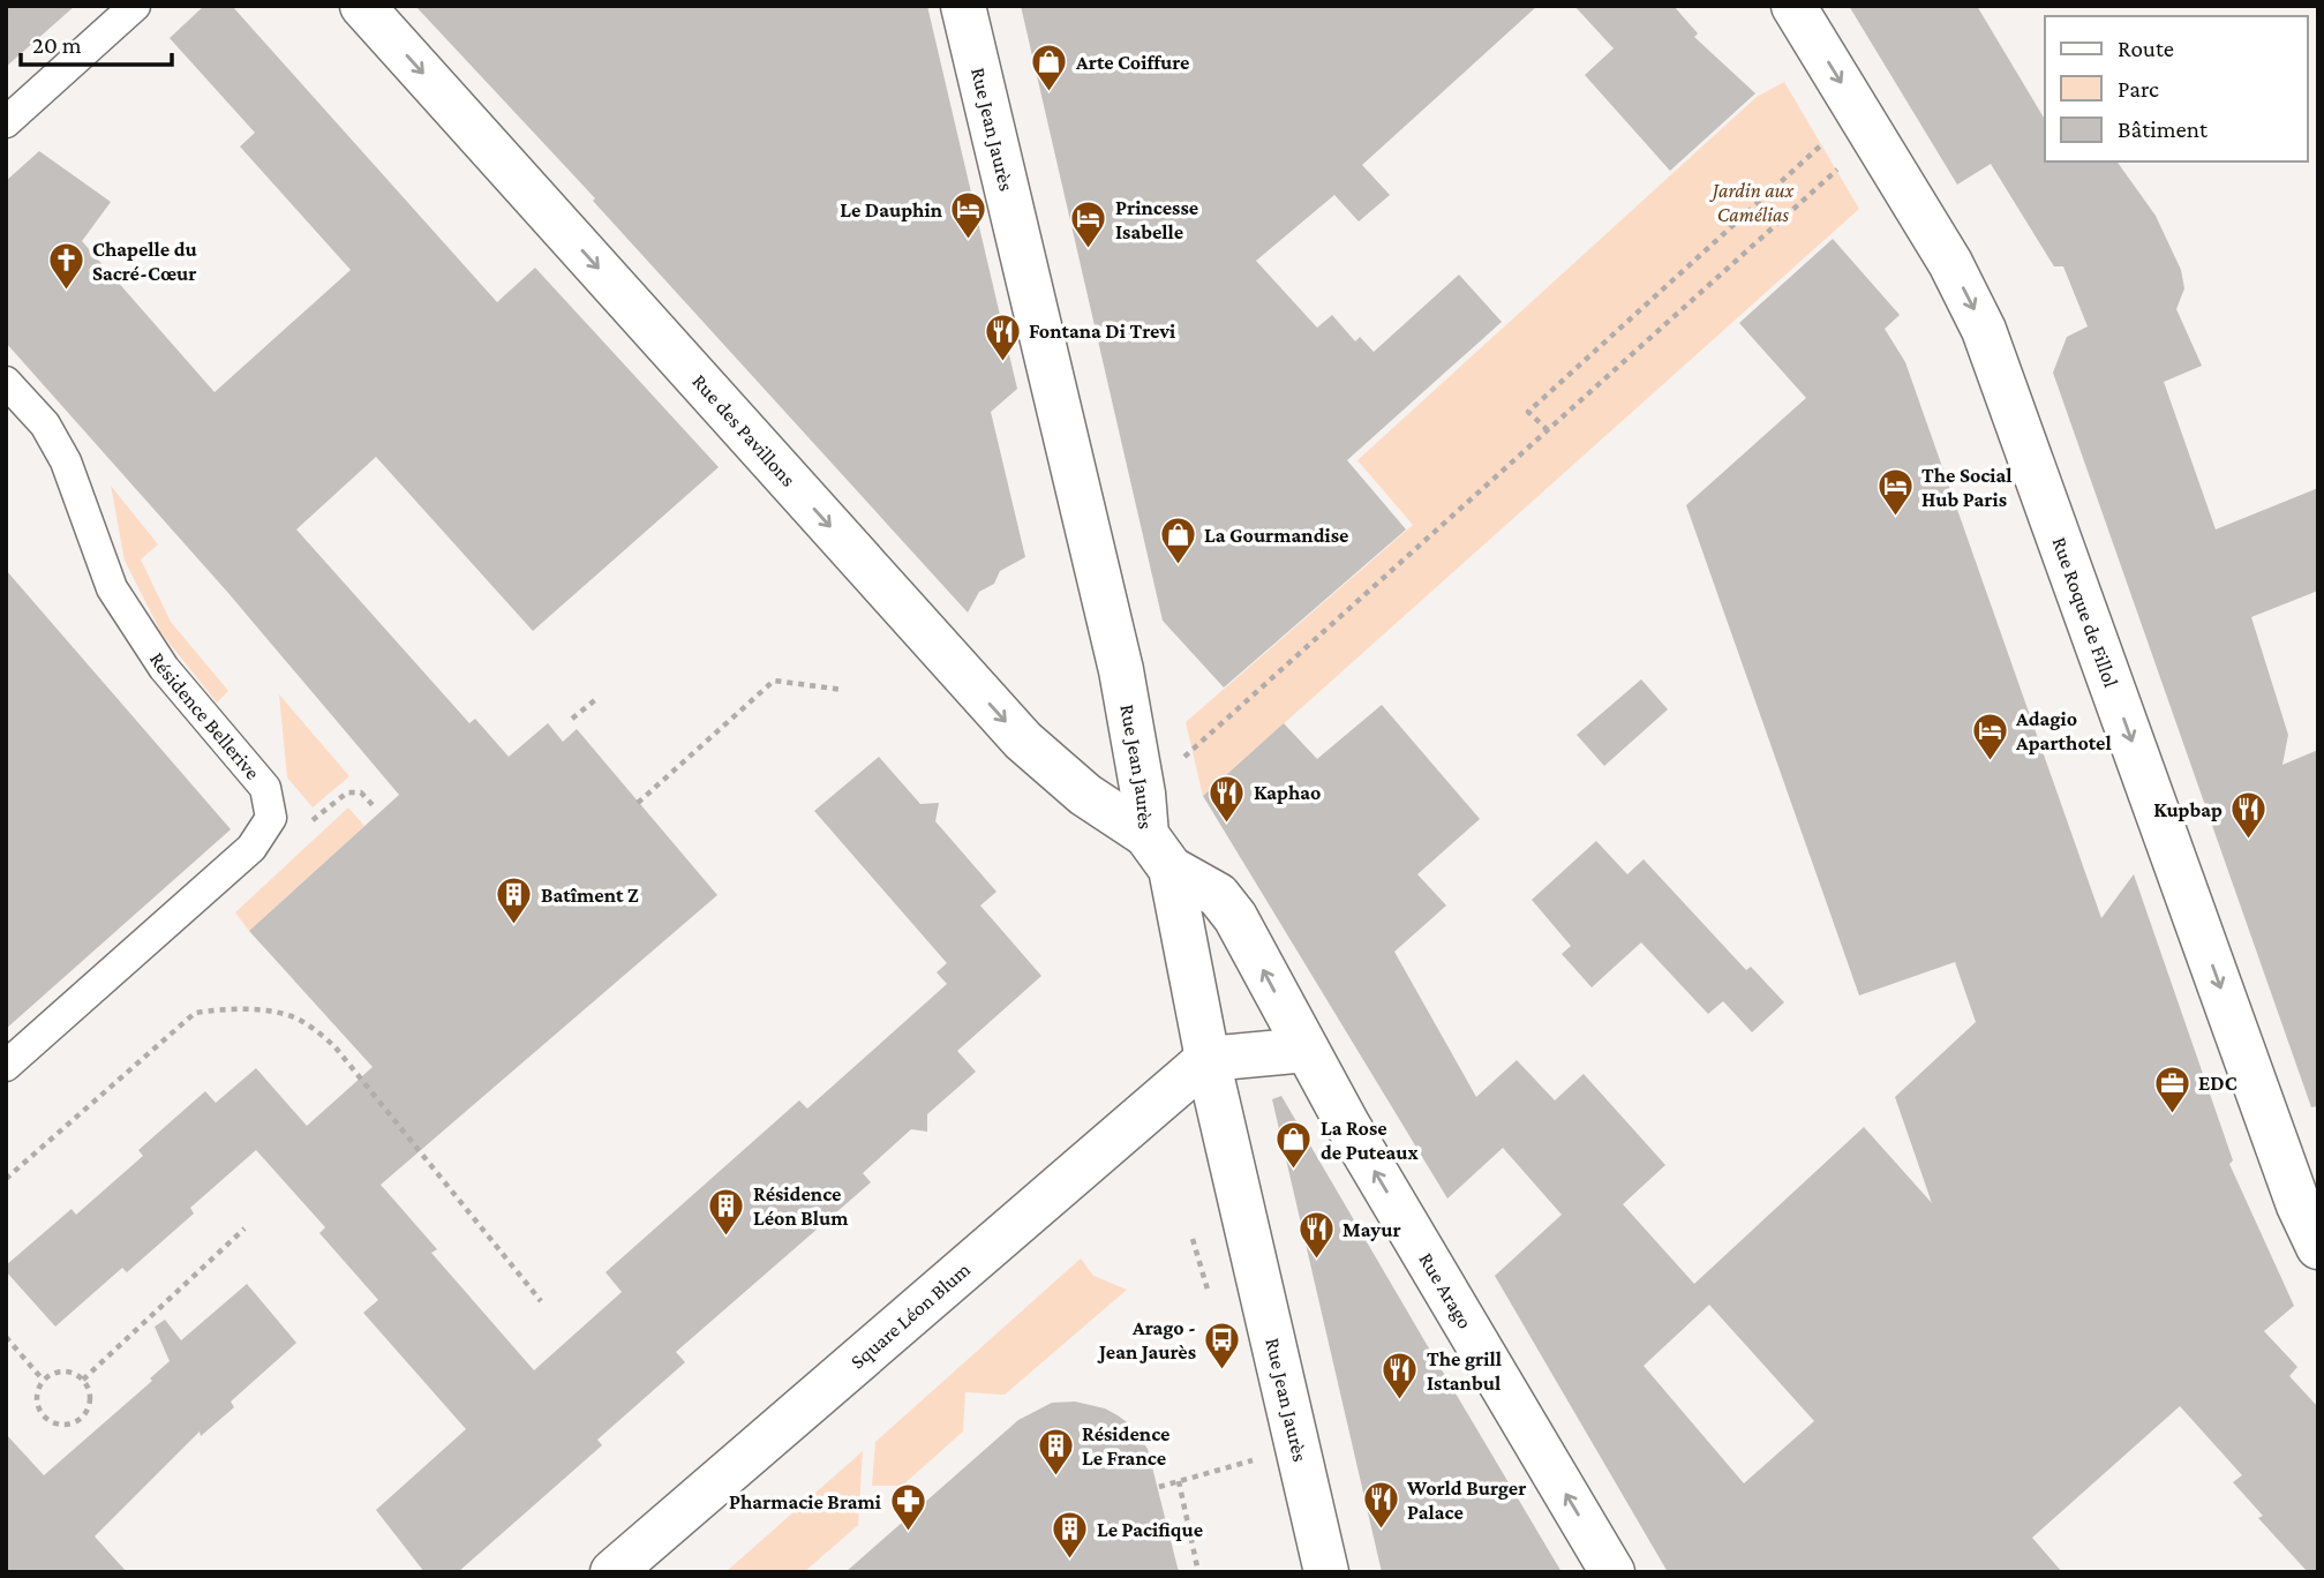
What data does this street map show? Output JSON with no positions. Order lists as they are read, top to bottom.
{
  "streets": {
    "street": [
      "Rue Jean Jaurès",
      "Rue des Pavillons",
      "Rue Roque de Fillol",
      "Rue Arago",
      "Square Léon Blum"
    ],
    "lane": ["Résidence Bellerive"]
  },
  "crossings": [
    ["Rue Jean Jaurès", "Rue des Pavillons"],
    ["Rue Jean Jaurès", "Rue Arago"],
    ["Rue Jean Jaurès", "Square Léon Blum"],
    ["Rue des Pavillons", "Rue Arago"]
  ],
  "one_way": ["Rue des Pavillons", "Rue Roque de Fillol", "Rue Arago"],
  "parks": ["Jardin aux Camélias"],
  "places": {
    "shop": ["Arte Coiffure", "La Gourmandise", "La Rose de Puteaux"],
    "hotel": [
      "Le Dauphin",
      "Princesse Isabelle",
      "The Social Hub Paris",
      "Adagio Aparthotel"
    ],
    "church": ["Chapelle du Sacré-Cœur"],
    "restaurant": [
      "Fontana Di Trevi",
      "Kaphao",
      "Kupbap",
      "Mayur",
      "The grill Istanbul",
      "World Burger Palace"
    ],
    "building": [
      "Batîment Z",
      "Résidence Léon Blum",
      "Résidence Le France",
      "Le Pacifique"
    ],
    "office": ["EDC"],
    "bus stop": ["Arago - Jean Jaurès"],
    "pharmacy": ["Pharmacie Brami"]
  },
  "legend": ["Route", "Parc", "Bâtiment"],
  "scale_bar": "20 m"
}
